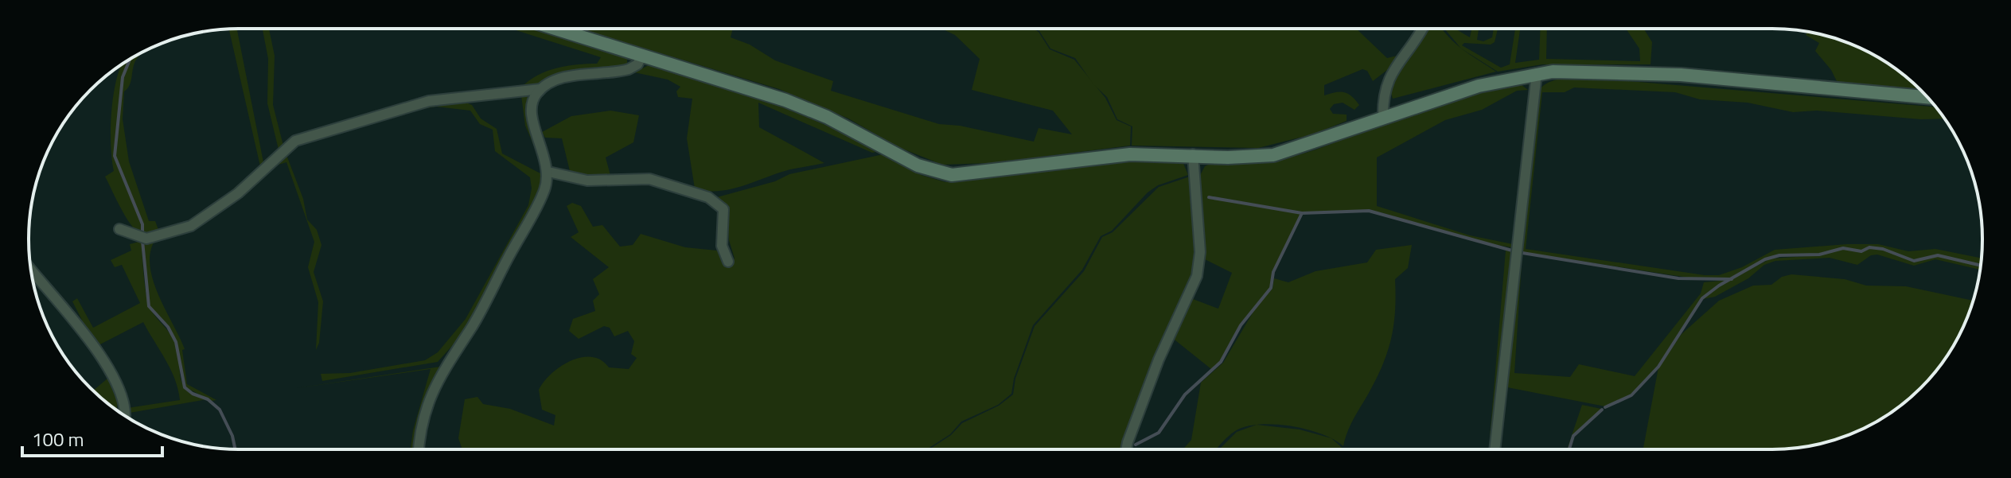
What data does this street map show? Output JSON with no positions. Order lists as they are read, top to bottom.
{
  "scale_bar": "100 m"
}
